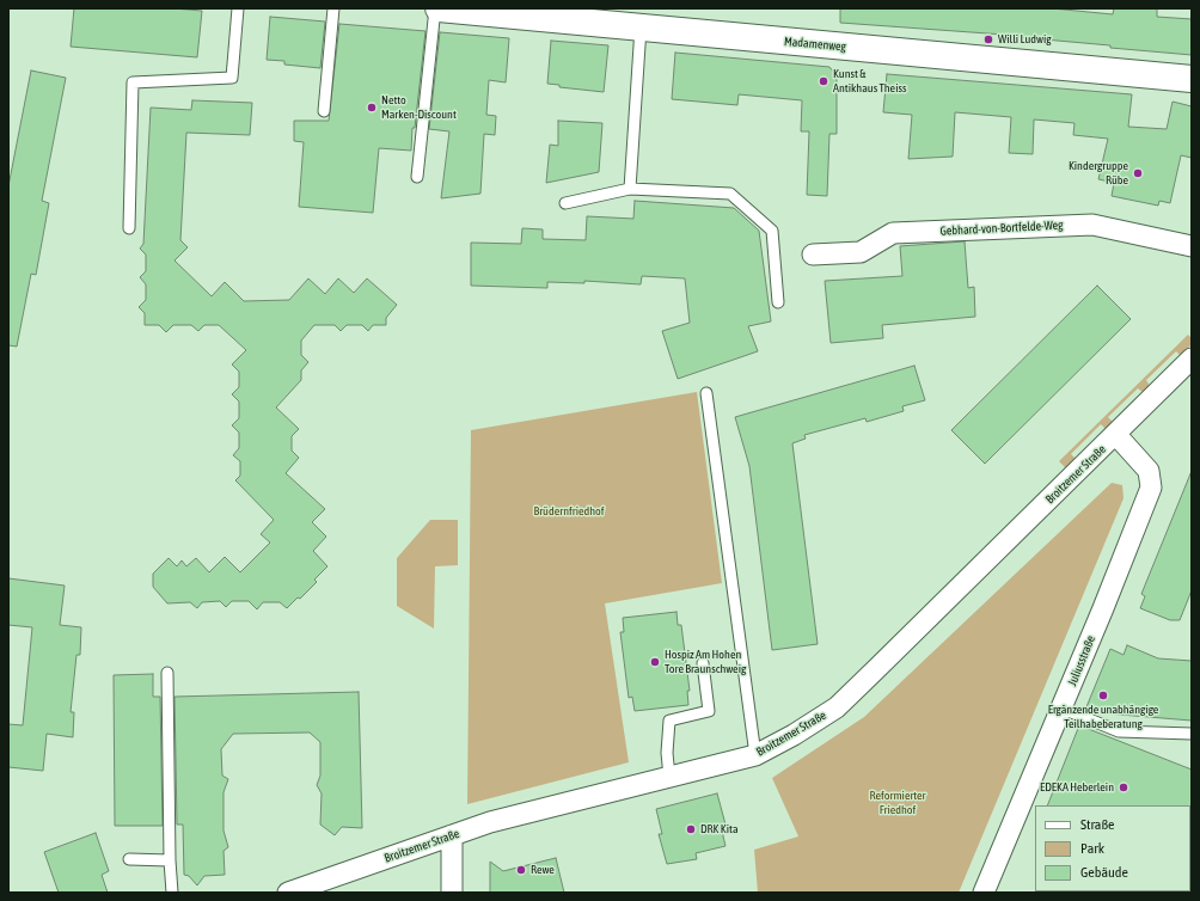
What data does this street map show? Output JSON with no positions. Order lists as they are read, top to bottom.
{
  "streets": {
    "street": [
      "Madamenweg",
      "Gebhard-von-Bortfelde-Weg",
      "Broitzemer Straße",
      "Juliusstraße"
    ]
  },
  "crossings": [
    ["Broitzemer Straße", "Juliusstraße"]
  ],
  "parks": ["Brüdernfriedhof", "Reformierter Friedhof"],
  "places": [
    "Willi Ludwig",
    "Kunst & Antikhaus Theiss",
    "Netto Marken-Discount",
    "Kindergruppe Rübe",
    "Hospiz Am Hohen Tore Braunschweig",
    "Ergänzende unabhängige Teilhabeberatung",
    "EDEKA Heberlein",
    "DRK Kita",
    "Rewe"
  ],
  "legend": ["Straße", "Park", "Gebäude"]
}
